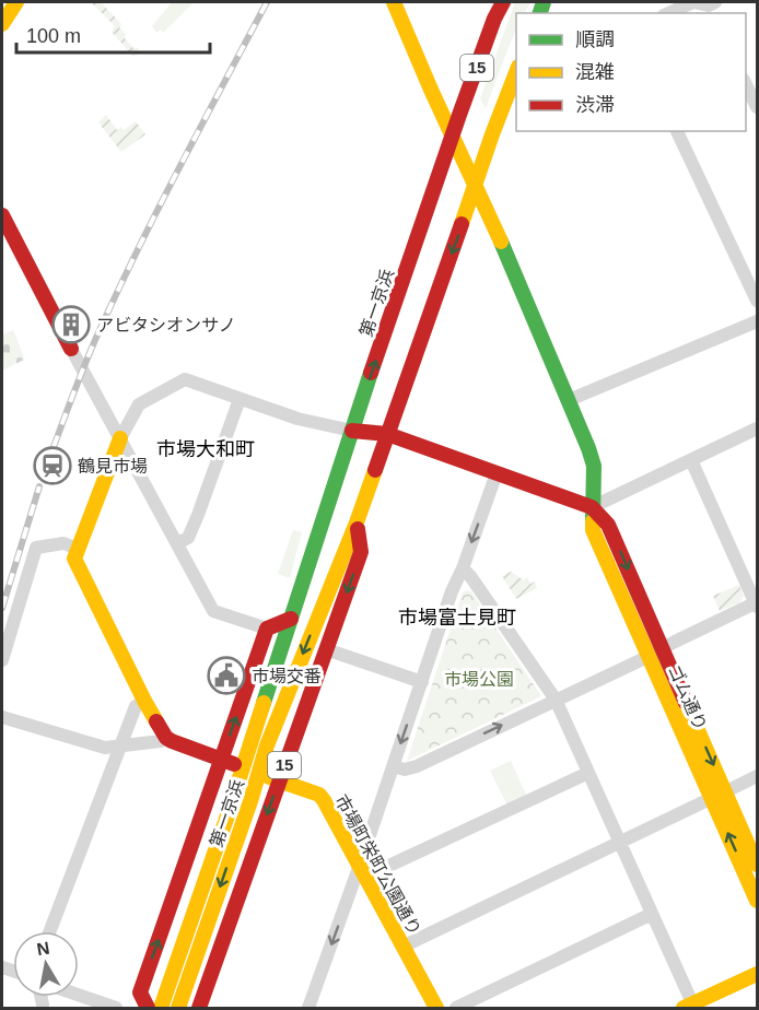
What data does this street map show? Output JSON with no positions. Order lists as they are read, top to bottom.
{
  "streets": {
    "main road": [
      "15",
      "第一京浜",
      "ゴム通り",
      "市場町栄町公園通り"
    ]
  },
  "crossings": [
    ["第一京浜", "市場町栄町公園通り"]
  ],
  "districts": ["市場大和町", "市場富士見町"],
  "parks": ["市場公園"],
  "places": {
    "building": ["アビタシオンサノ"],
    "station": ["鶴見市場"],
    "public building": ["市場交番"]
  },
  "legend": ["順調", "混雑", "渋滞"],
  "scale_bar": "100 m",
  "north": "top"
}
